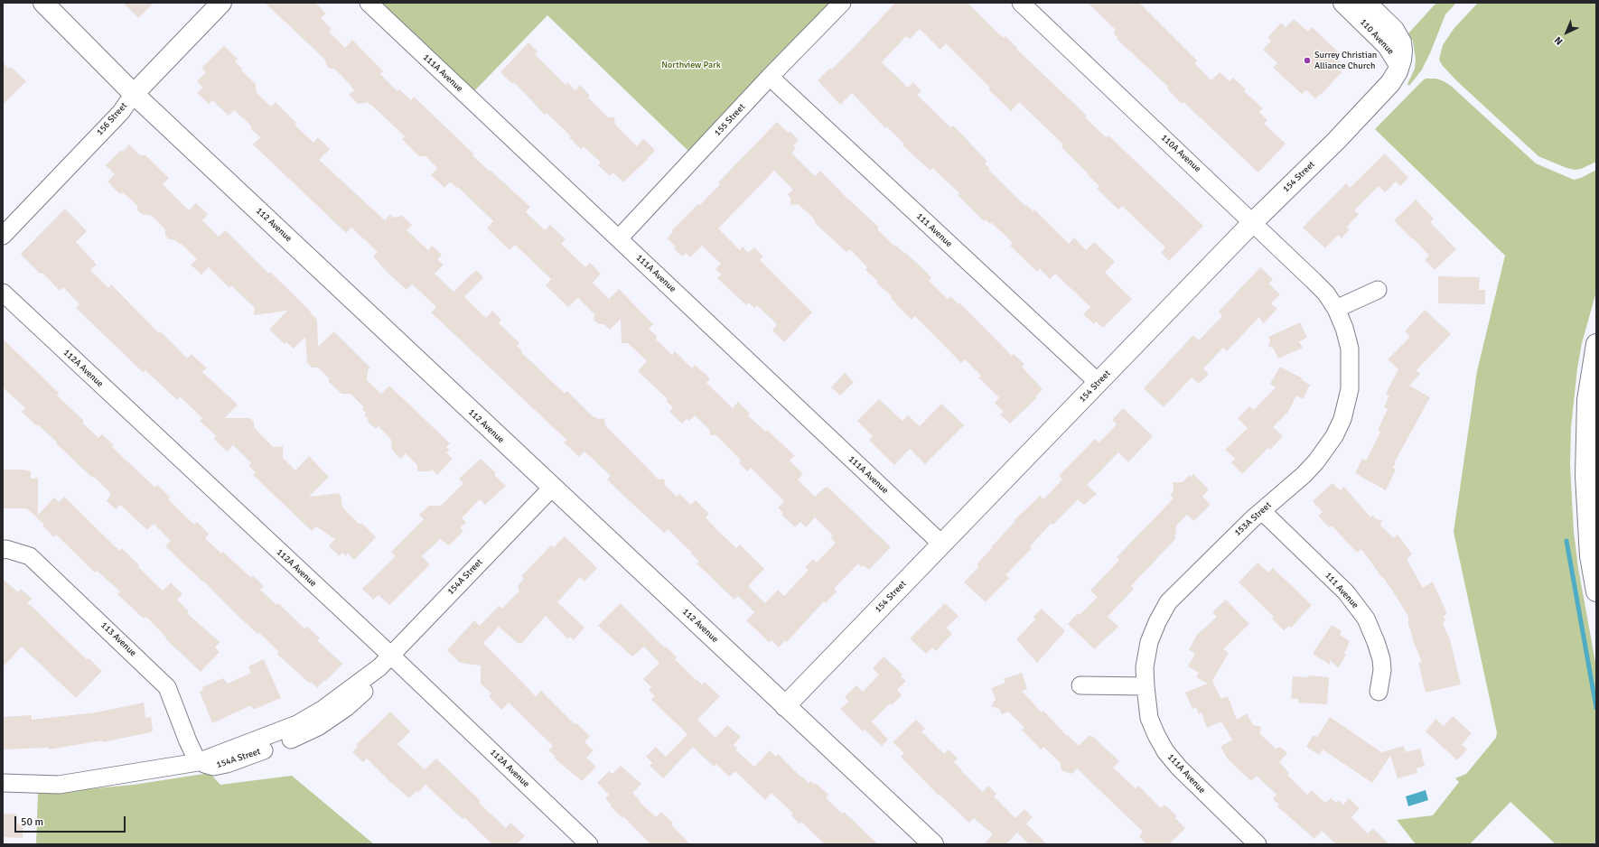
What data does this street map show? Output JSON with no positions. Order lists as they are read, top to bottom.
{
  "streets": {
    "main road": [
      "110 Avenue",
      "156 Street",
      "154 Street",
      "112 Avenue"
    ],
    "street": [
      "111A Avenue",
      "155 Street",
      "110A Avenue",
      "111 Avenue",
      "112A Avenue",
      "153A Street",
      "154A Street",
      "113 Avenue"
    ]
  },
  "crossings": [
    ["110 Avenue", "154 Street"],
    ["111A Avenue", "155 Street"],
    ["111A Avenue", "154 Street"],
    ["111A Avenue", "153A Street"],
    ["156 Street", "112 Avenue"],
    ["155 Street", "111 Avenue"],
    ["110A Avenue", "154 Street"],
    ["110A Avenue", "153A Street"],
    ["154 Street", "112 Avenue"],
    ["154 Street", "111 Avenue"],
    ["112 Avenue", "154A Street"],
    ["111 Avenue", "153A Street"],
    ["112A Avenue", "154A Street"],
    ["154A Street", "113 Avenue"]
  ],
  "parks": ["Northview Park"],
  "places": ["Surrey Christian Alliance Church"],
  "scale_bar": "50 m",
  "north": "bottom left"
}
